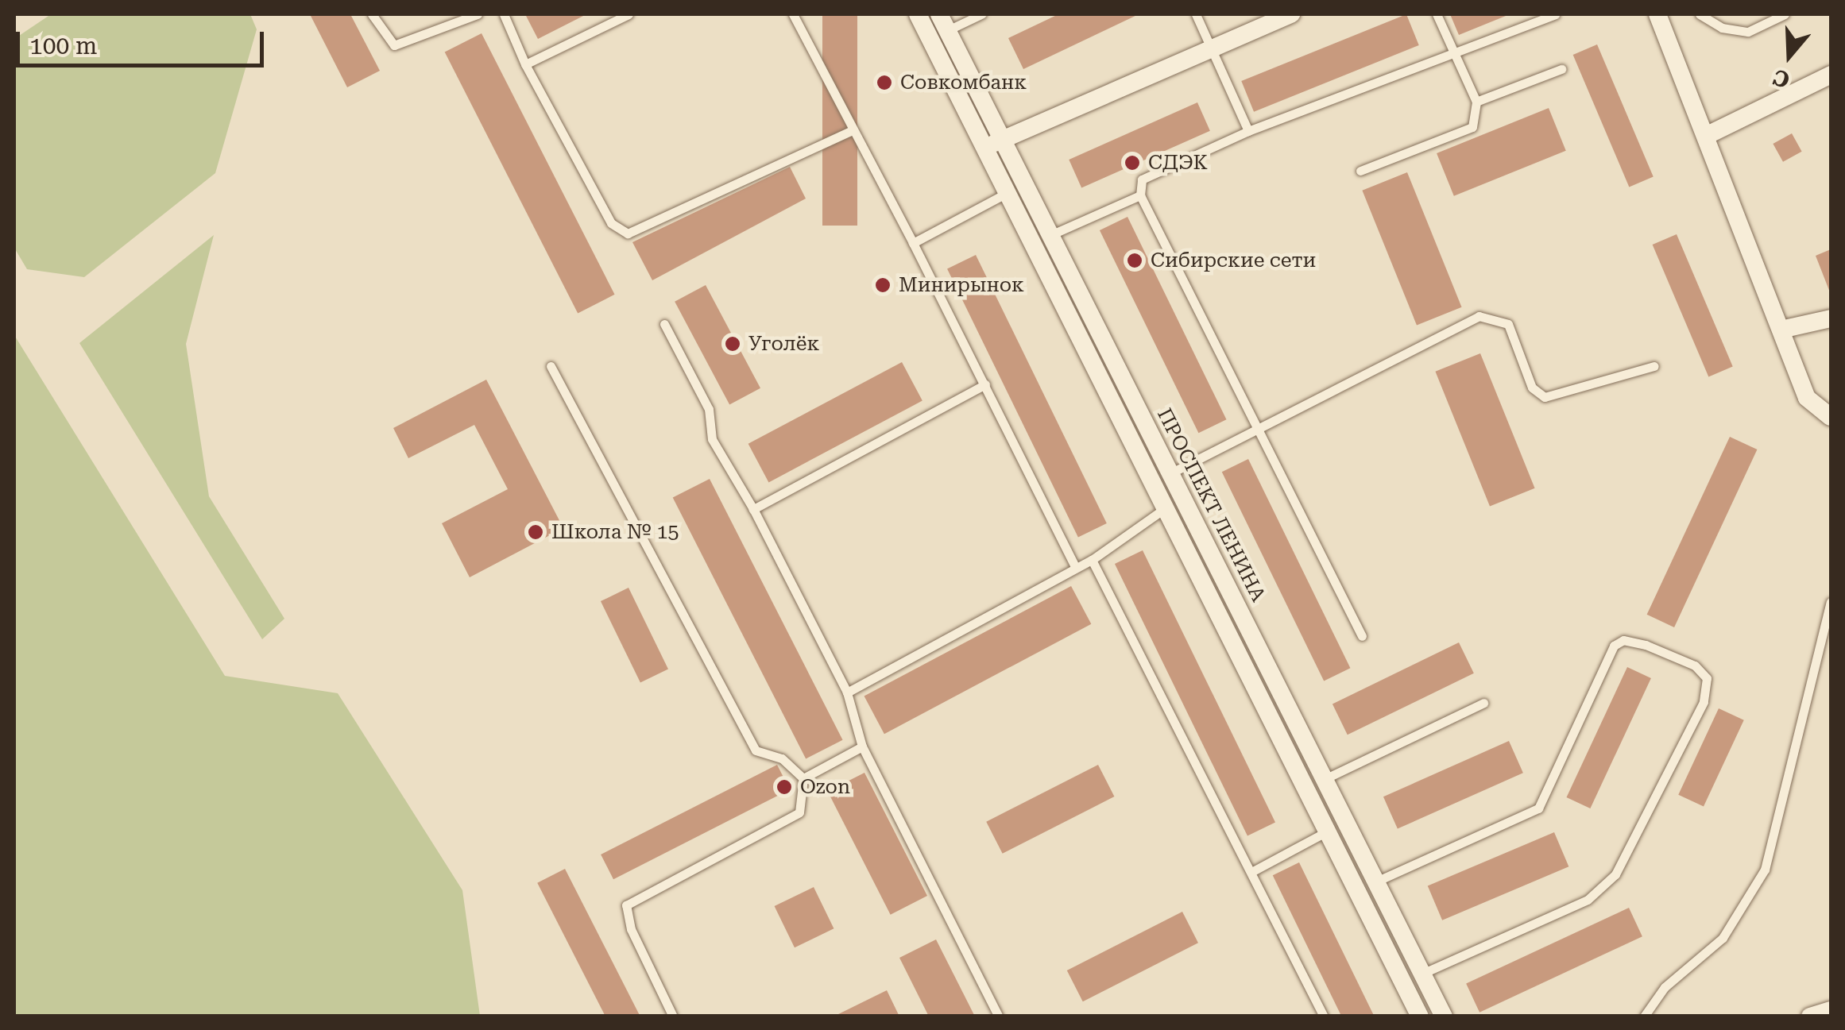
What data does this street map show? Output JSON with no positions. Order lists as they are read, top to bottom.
{
  "streets": {
    "street": ["ПРОСПЕКТ ЛЕНИНА"]
  },
  "places": [
    "Совкомбанк",
    "СДЭК",
    "Сибирские сети",
    "Минирынок",
    "Уголёк",
    "Школа № 15",
    "Ozon"
  ],
  "scale_bar": "100 m",
  "north": "bottom"
}
